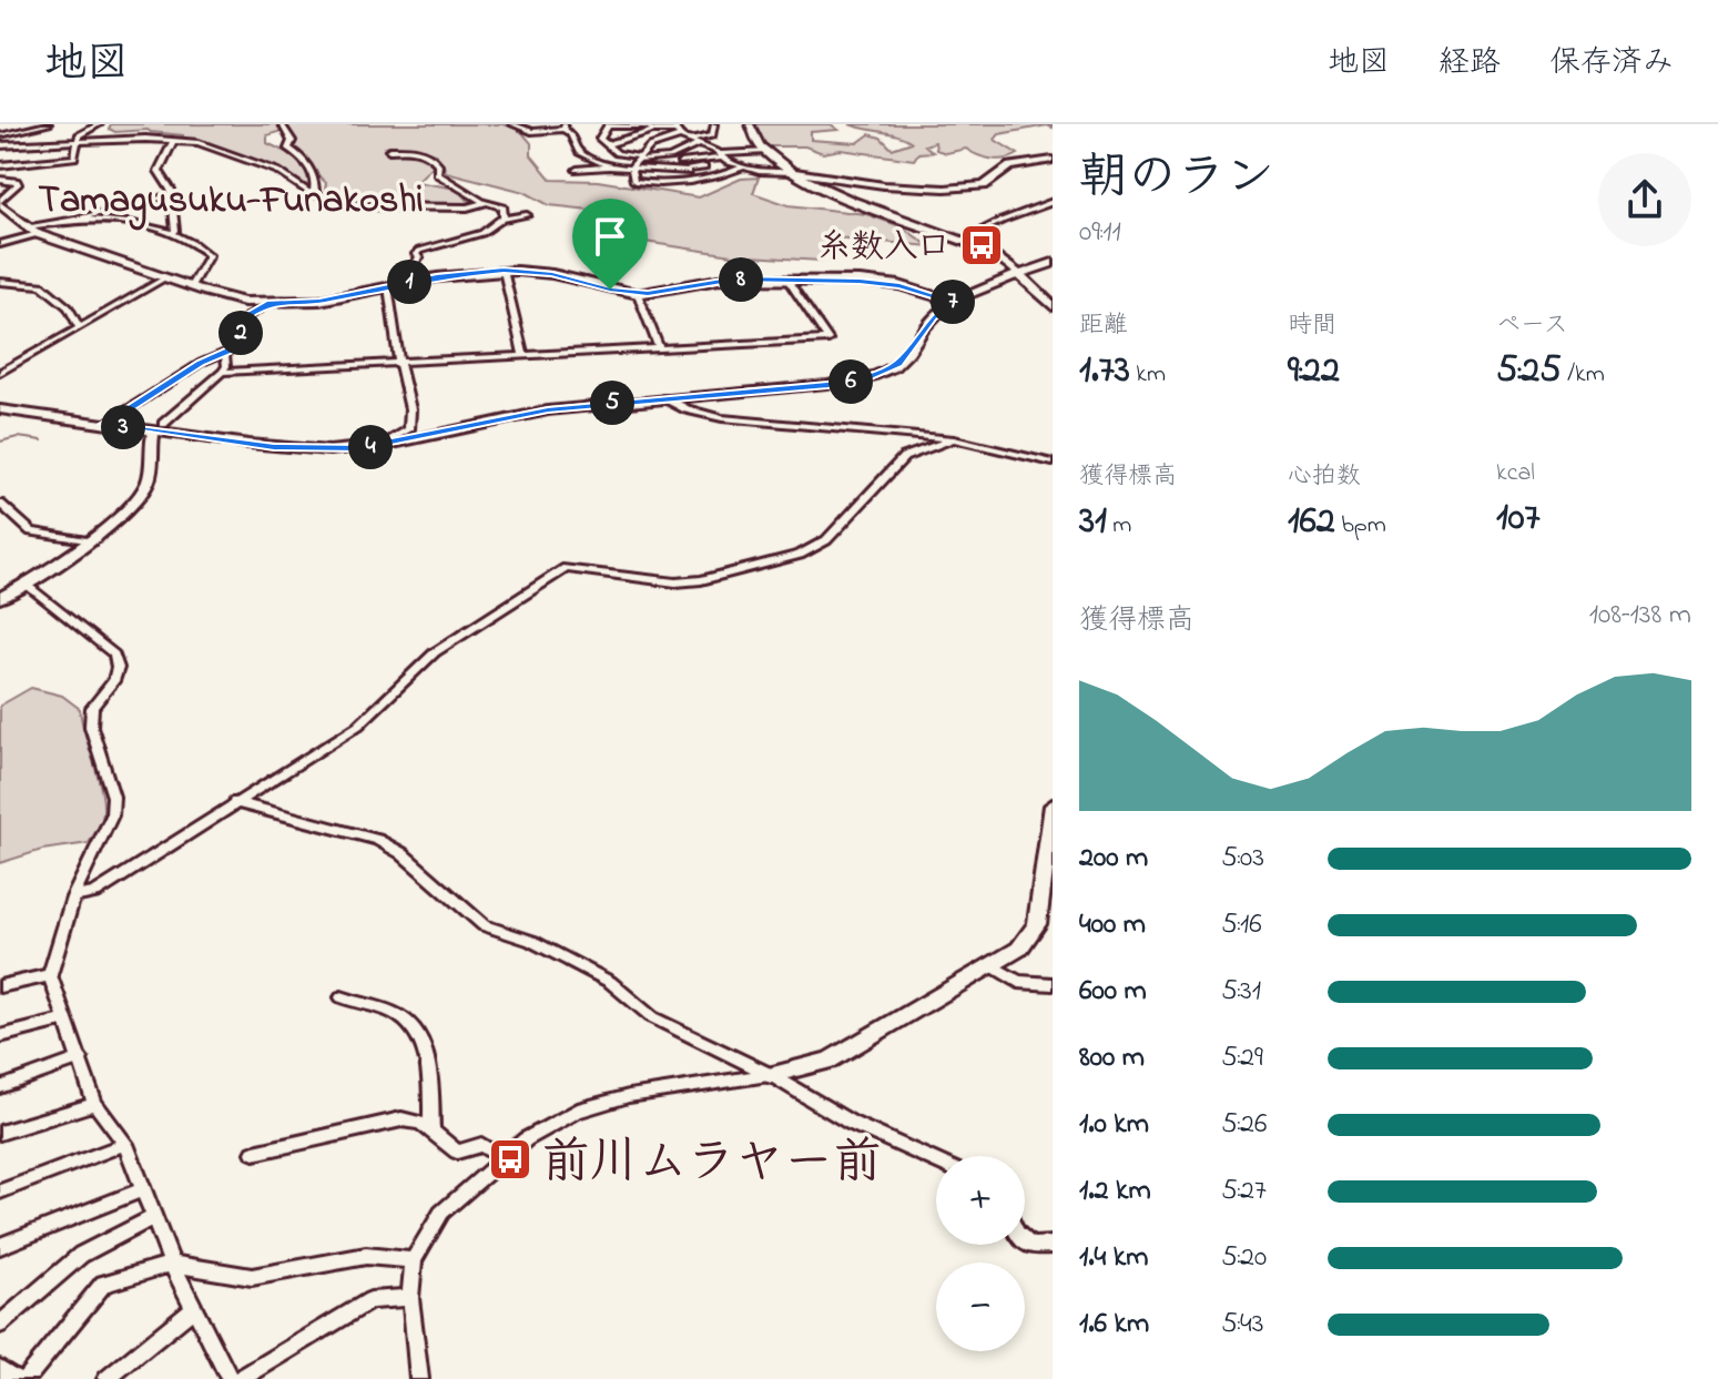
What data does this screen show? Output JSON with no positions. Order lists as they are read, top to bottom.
{
  "districts": ["Tamagusuku-Funakoshi"],
  "places": {
    "bus stop": ["糸数入口", "前川ムラヤー前"]
  },
  "page": {
    "header": "地図",
    "nav": ["地図", "経路", "保存済み"],
    "heading": ["朝のラン", "09:11"],
    "pins": [
      "8",
      "1",
      "7",
      "2",
      "6",
      "5",
      "3",
      "4"
    ],
    "stats": [
      ["距離", "1.73 km"],
      ["時間", "9:22"],
      ["ペース", "5:25 /km"],
      ["獲得標高", "31 m"],
      ["心拍数", "162 bpm"],
      ["kcal", "107"]
    ],
    "chart": ["獲得標高", "108–138 m"],
    "list": [
      {
        "name": "200 m",
        "note": "5:03"
      },
      {
        "name": "400 m",
        "note": "5:16"
      },
      {
        "name": "600 m",
        "note": "5:31"
      },
      {
        "name": "800 m",
        "note": "5:29"
      },
      {
        "name": "1.0 km",
        "note": "5:26"
      },
      {
        "name": "1.2 km",
        "note": "5:27"
      },
      {
        "name": "1.4 km",
        "note": "5:20"
      },
      {
        "name": "1.6 km",
        "note": "5:43"
      }
    ],
    "map_buttons": ["+", "−"]
  }
}
